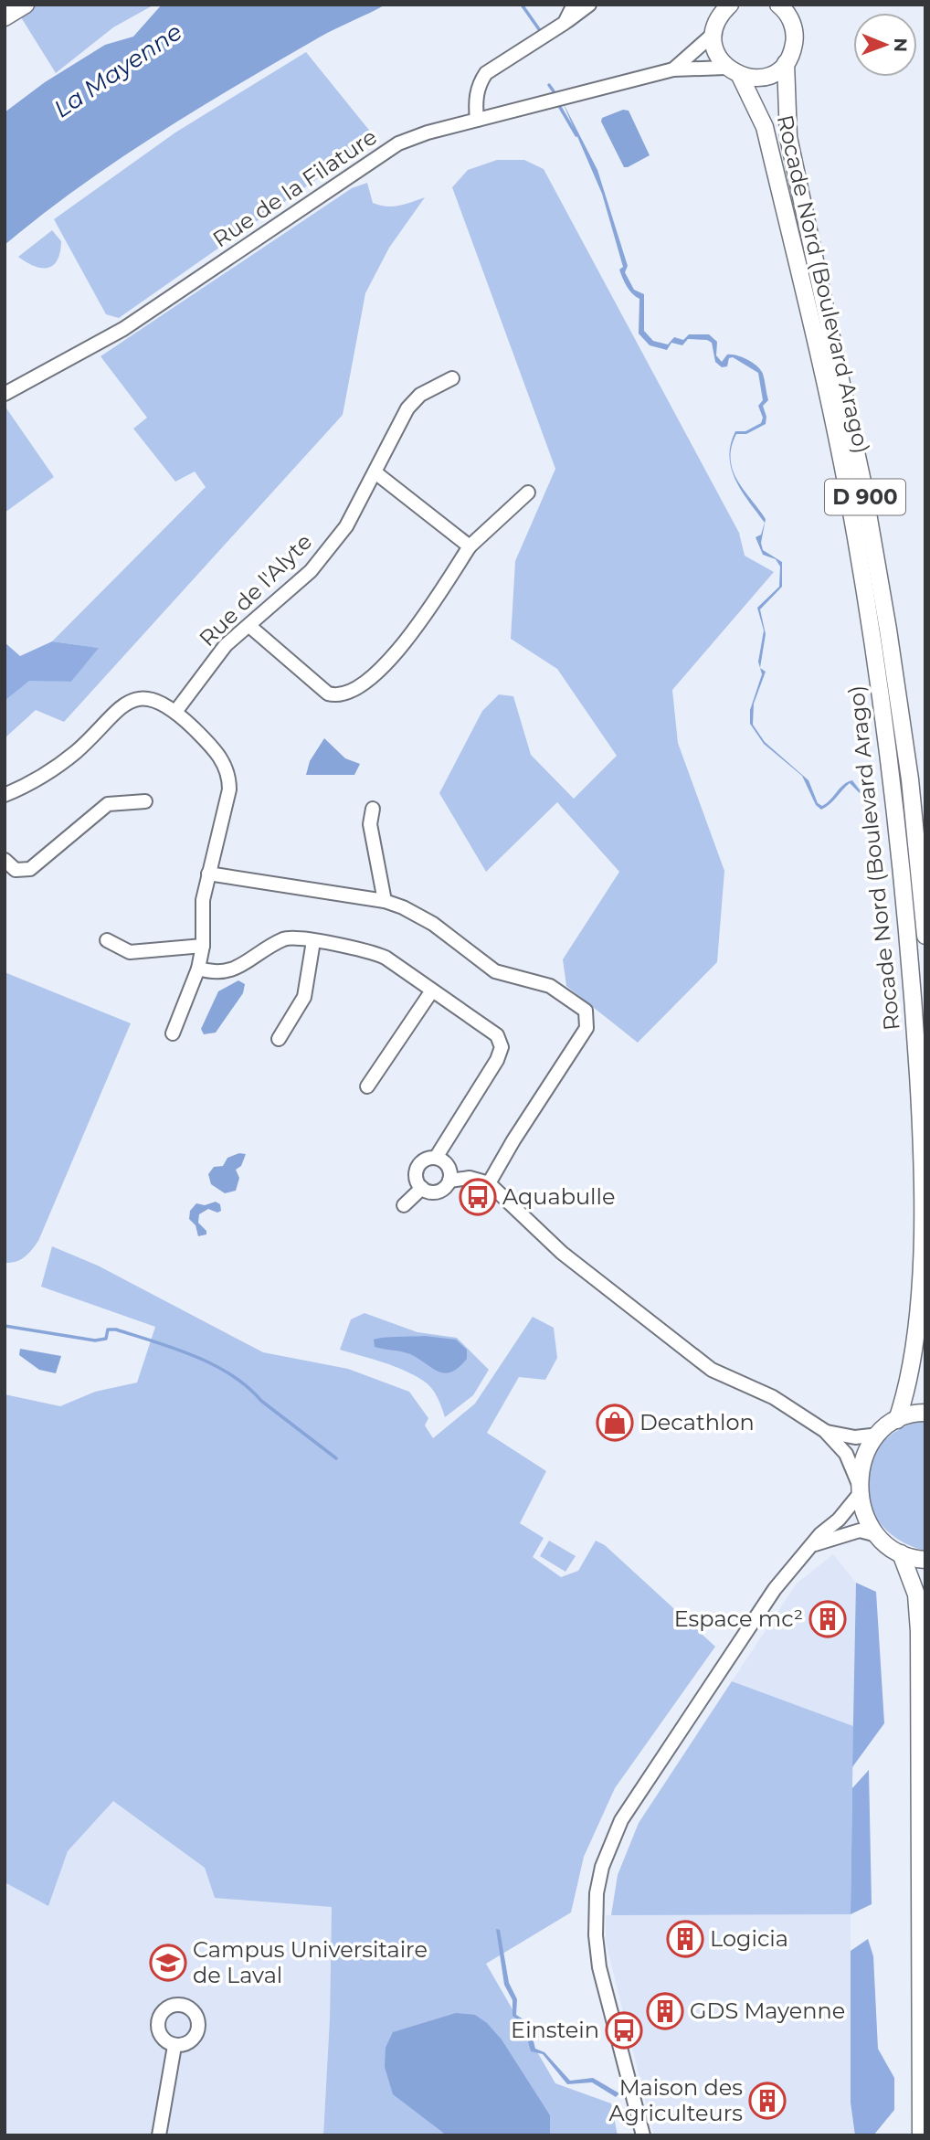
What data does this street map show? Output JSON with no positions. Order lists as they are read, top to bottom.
{
  "streets": {
    "main road": ["Rocade Nord (Boulevard Arago)", "D 900"],
    "street": ["Rue de la Filature", "Rue de l'Alyte"]
  },
  "crossings": [
    ["Rue de la Filature", "Rocade Nord (Boulevard Arago)"]
  ],
  "water": ["La Mayenne"],
  "places": {
    "bus stop": ["Aquabulle", "Einstein"],
    "shop": ["Decathlon"],
    "building": [
      "Espace mc²",
      "Logicia",
      "GDS Mayenne",
      "Maison des Agriculteurs"
    ],
    "school or university": ["Campus Universitaire de Laval"]
  },
  "north": "right"
}
